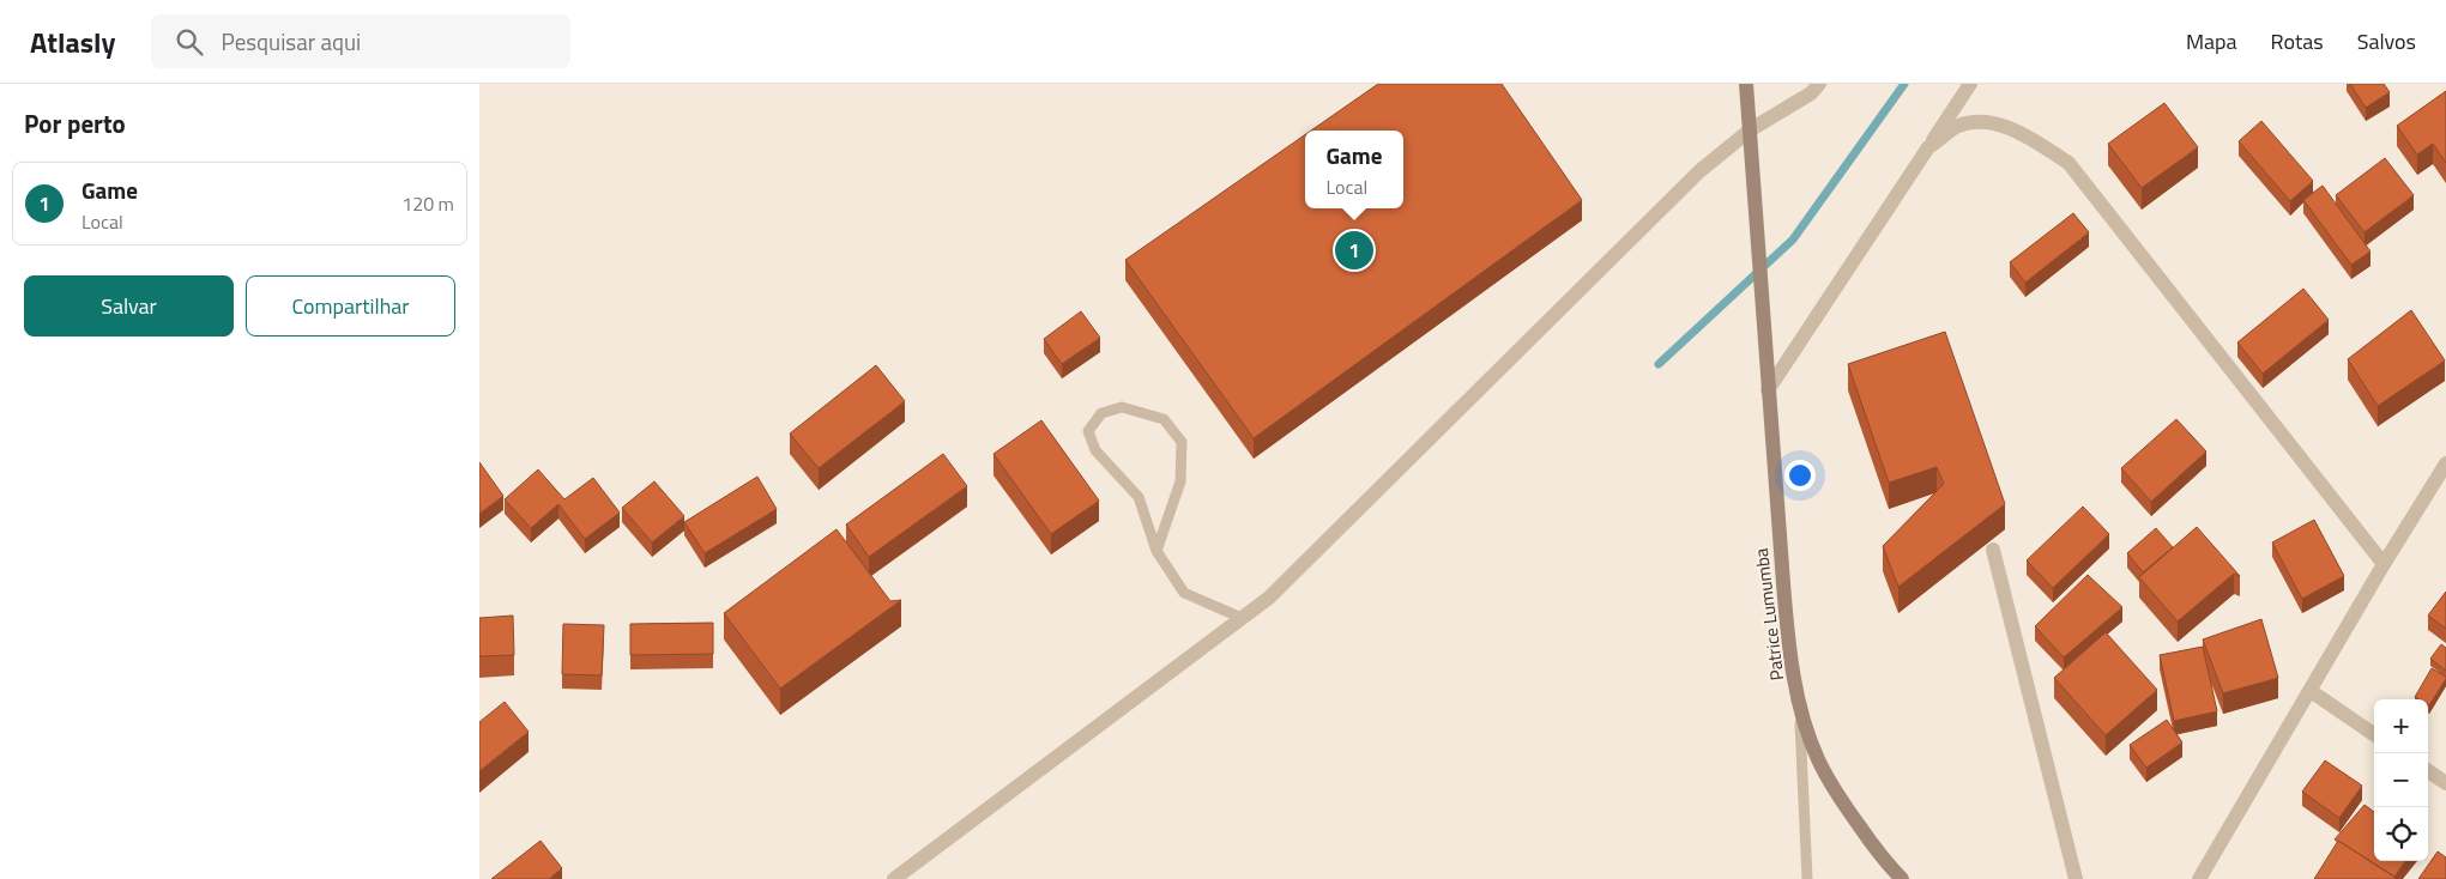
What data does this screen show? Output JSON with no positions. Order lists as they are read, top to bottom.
{
  "streets": {
    "street": ["Patrice Lumumba"]
  },
  "page": {
    "header": "Atlasly",
    "search": "Pesquisar aqui",
    "nav": ["Mapa", "Rotas", "Salvos"],
    "heading": "Por perto",
    "popup": ["Game", "Local"],
    "list": [
      {
        "mark": "1",
        "name": "Game",
        "note": "Local",
        "value": "120 m"
      }
    ],
    "pins": "1",
    "buttons": ["Salvar", "Compartilhar"],
    "map_buttons": ["+", "−"]
  }
}
